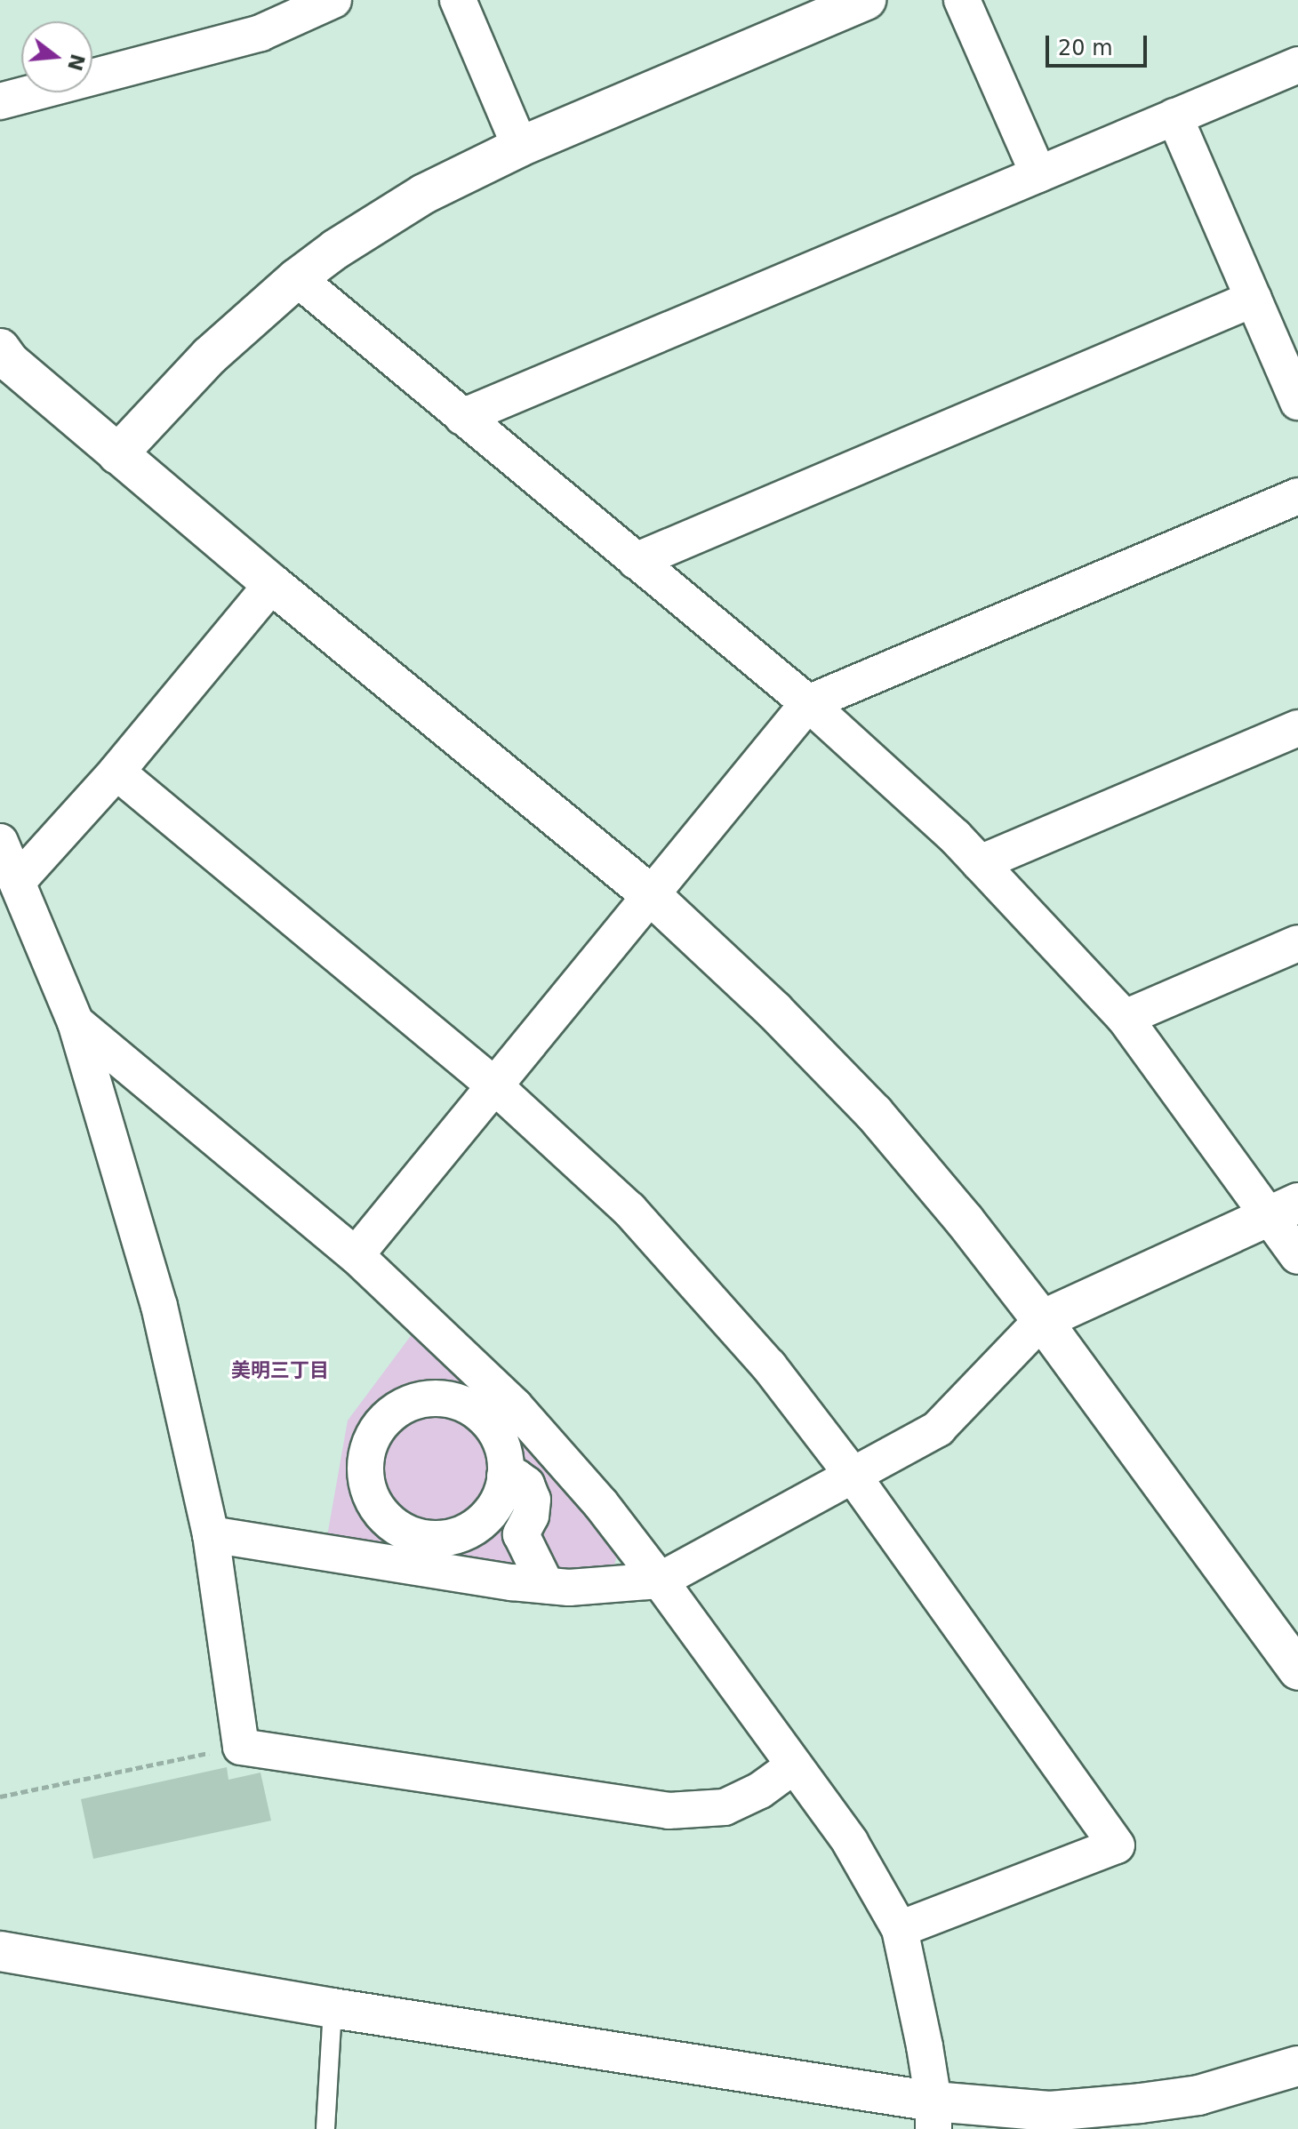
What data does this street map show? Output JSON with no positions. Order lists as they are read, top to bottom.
{
  "districts": ["美明三丁目"],
  "scale_bar": "20 m",
  "north": "right"
}
